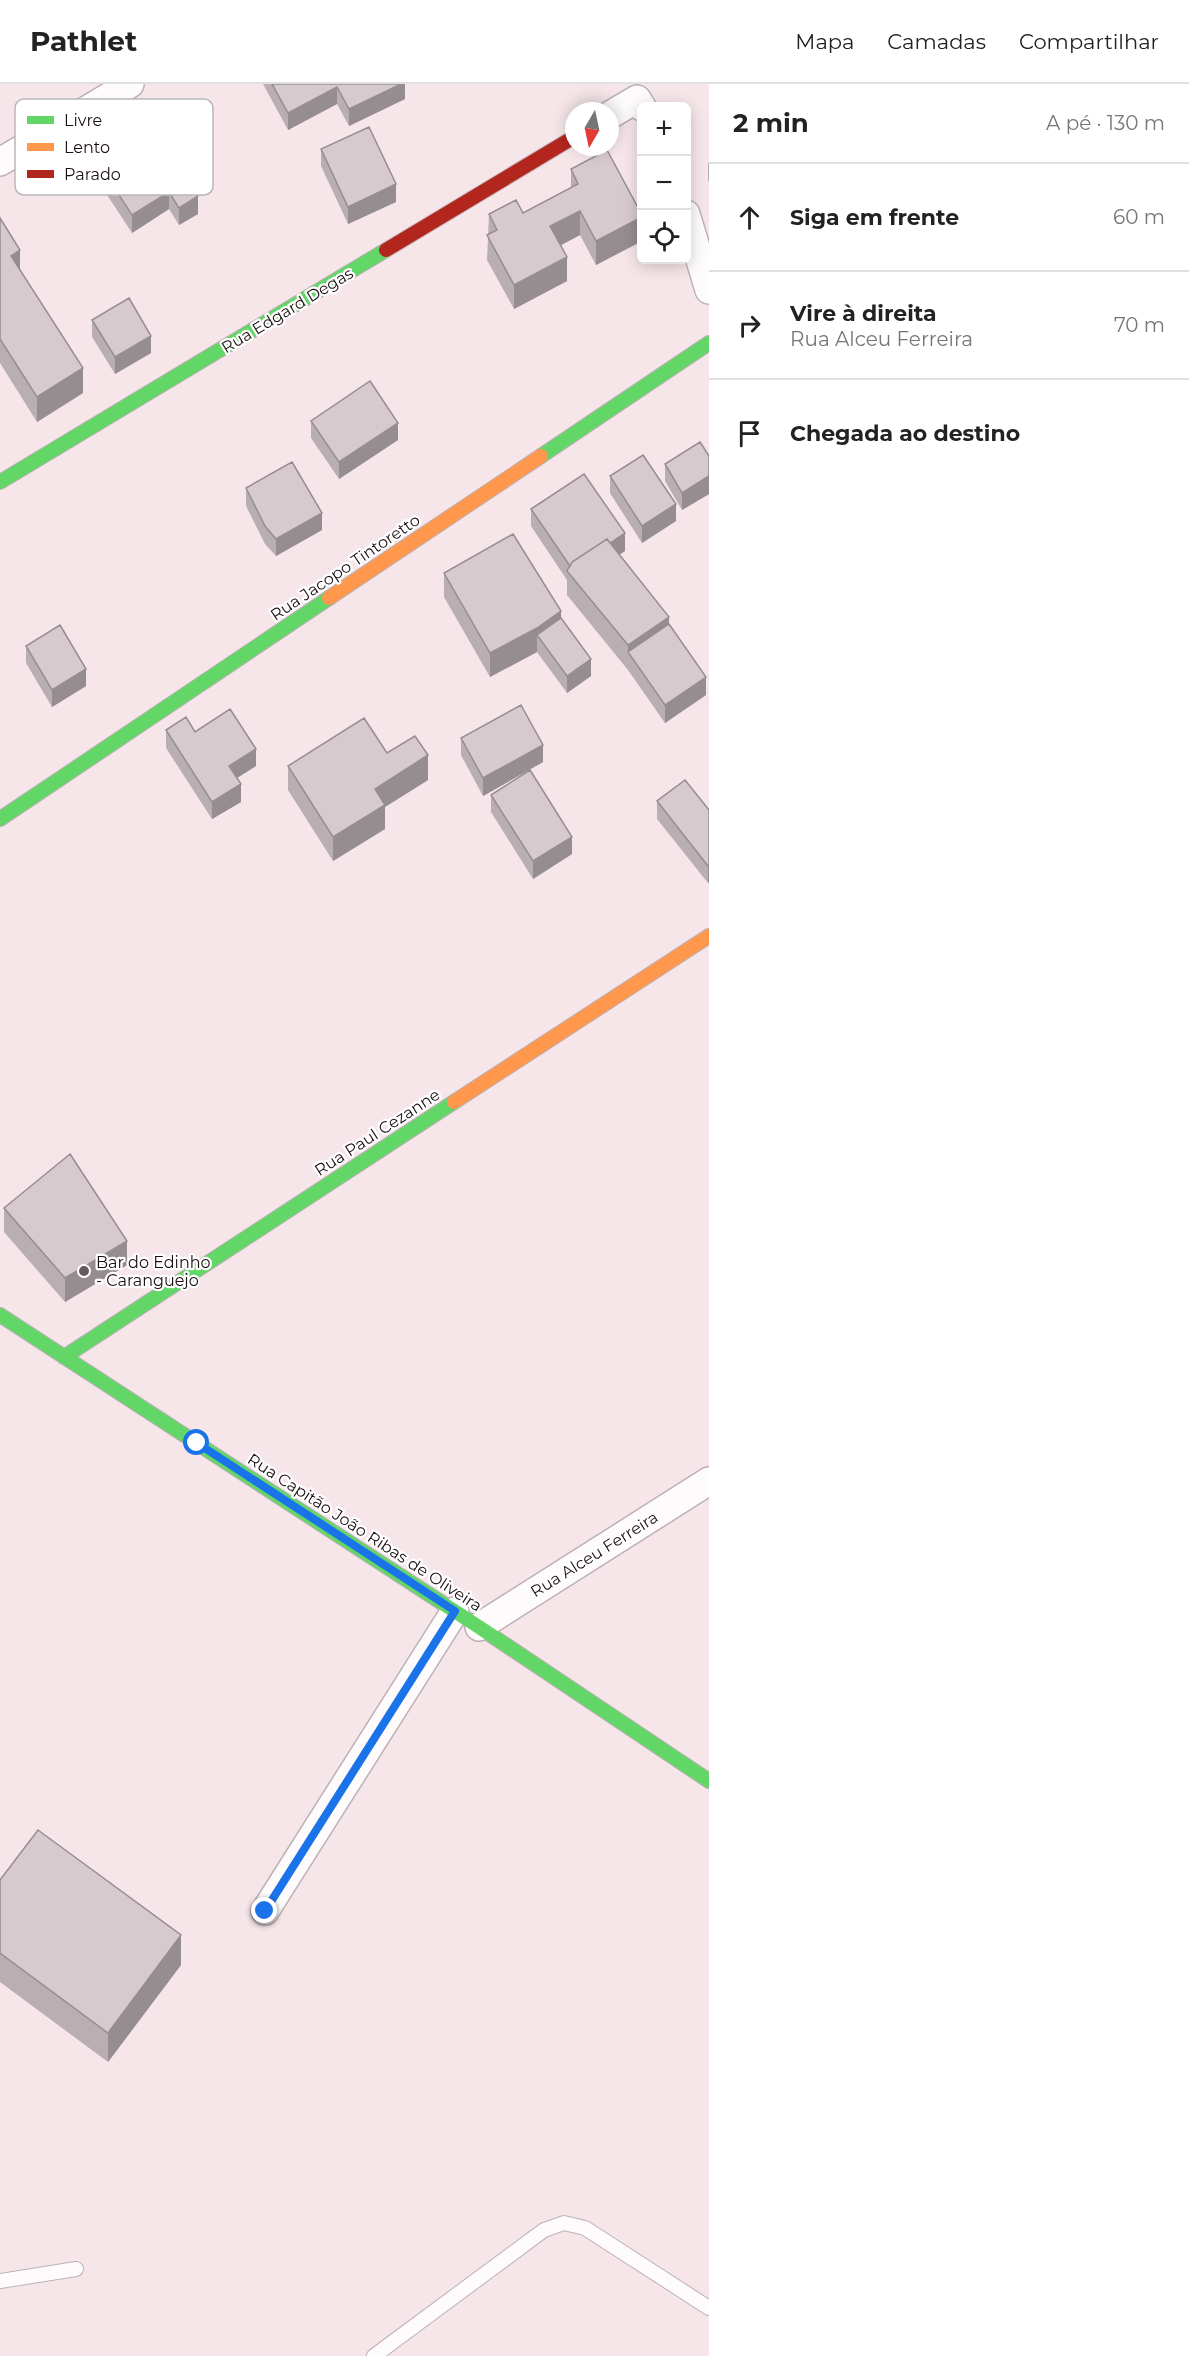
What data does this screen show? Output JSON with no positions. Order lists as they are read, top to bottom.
{
  "streets": {
    "street": [
      "Rua Edgard Degas",
      "Rua Jacopo Tintoretto",
      "Rua Paul Cezanne",
      "Rua Capitão João Ribas de Oliveira",
      "Rua Alceu Ferreira"
    ]
  },
  "crossings": [
    ["Rua Paul Cezanne", "Rua Capitão João Ribas de Oliveira"],
    ["Rua Capitão João Ribas de Oliveira", "Rua Alceu Ferreira"]
  ],
  "places": ["Bar do Edinho - Caranguejo"],
  "legend": ["Livre", "Lento", "Parado"],
  "north": "bottom",
  "page": {
    "header": "Pathlet",
    "nav": ["Mapa", "Camadas", "Compartilhar"],
    "heading": ["2 min", "A pé · 130 m"],
    "map_buttons": ["+", "−"],
    "list": [
      ["Siga em frente", "60 m"],
      ["Vire à direita", "Rua Alceu Ferreira", "70 m"],
      "Chegada ao destino"
    ]
  }
}
